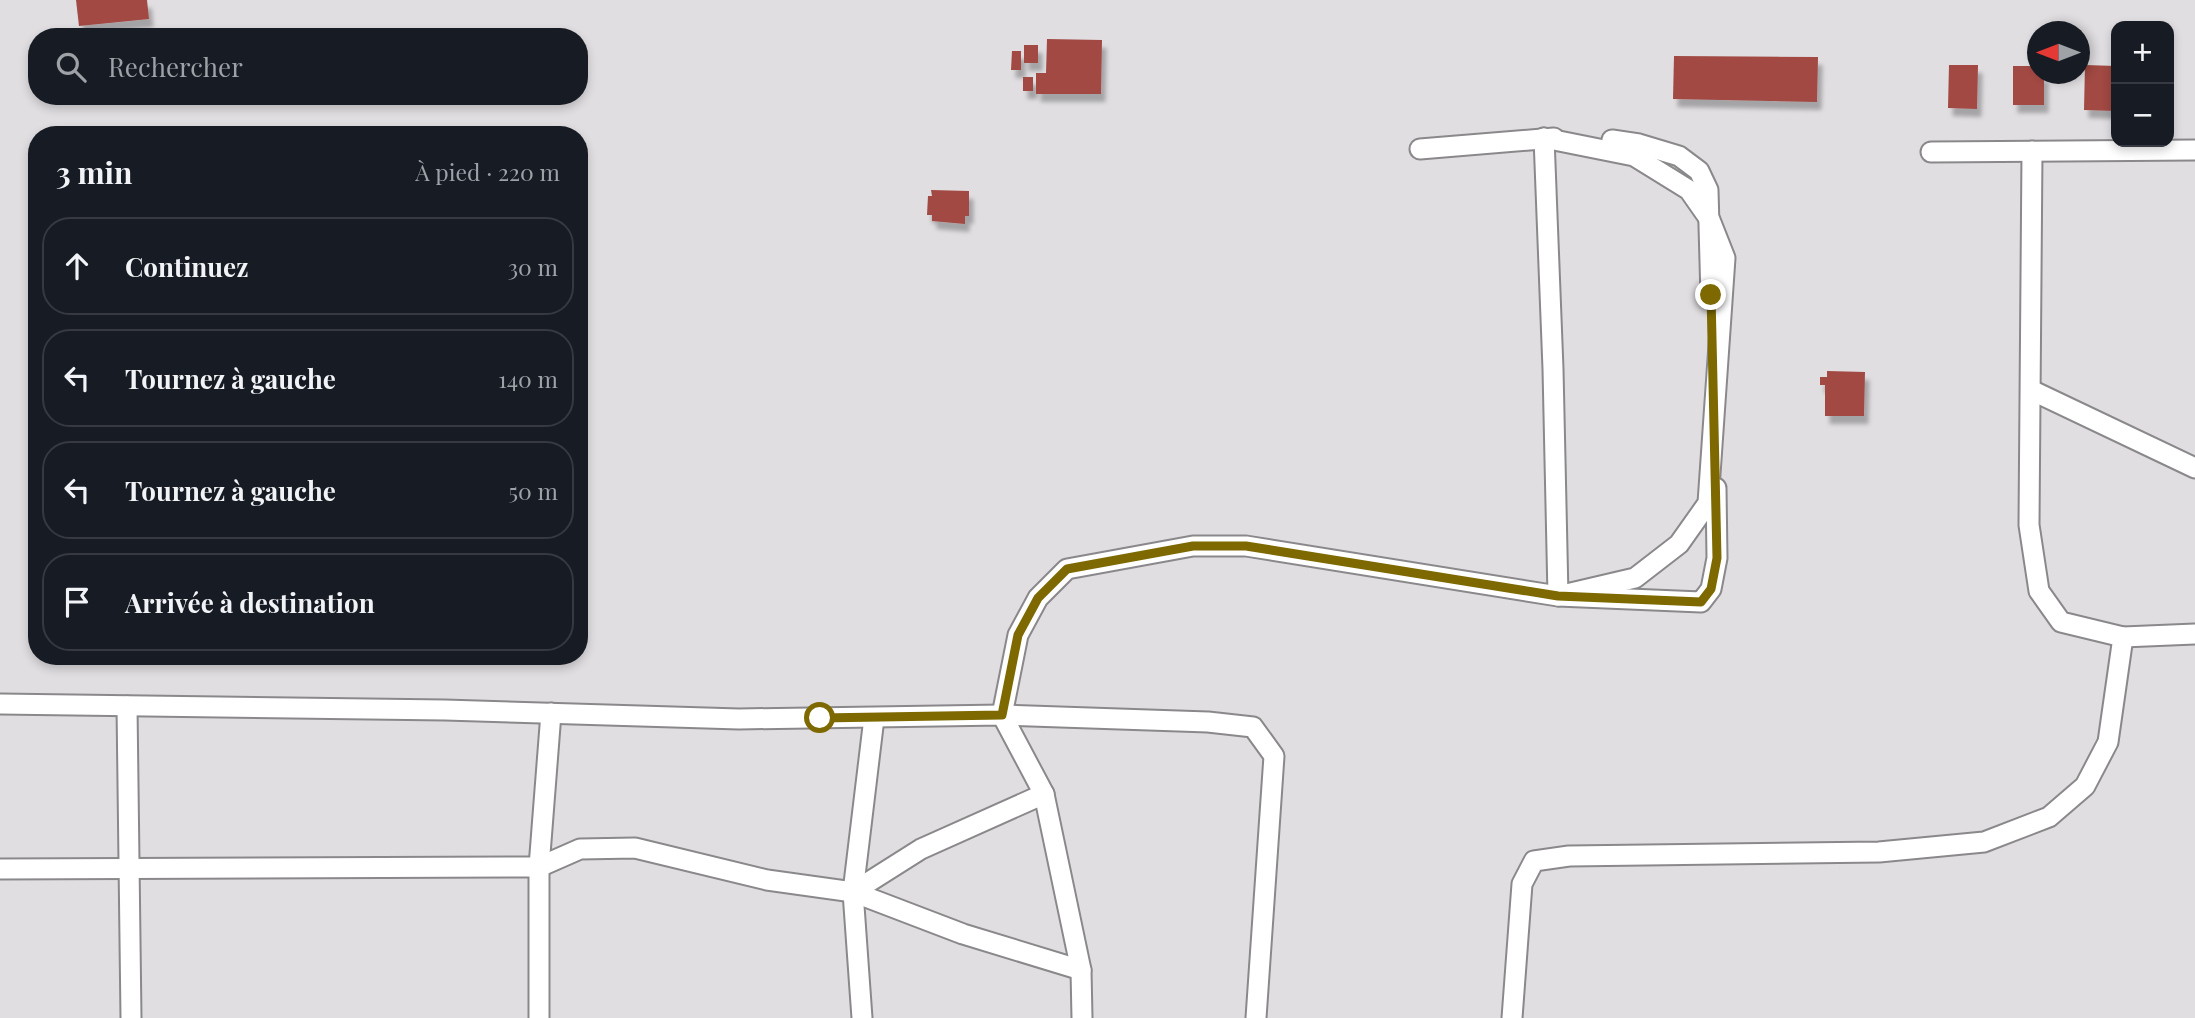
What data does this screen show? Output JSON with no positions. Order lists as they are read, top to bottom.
{
  "north": "left",
  "page": {
    "map_buttons": ["+", "−"],
    "search": "Rechercher",
    "heading": ["3 min", "À pied · 220 m"],
    "list": [
      ["Continuez", "30 m"],
      ["Tournez à gauche", "140 m"],
      ["Tournez à gauche", "50 m"],
      "Arrivée à destination"
    ]
  }
}
